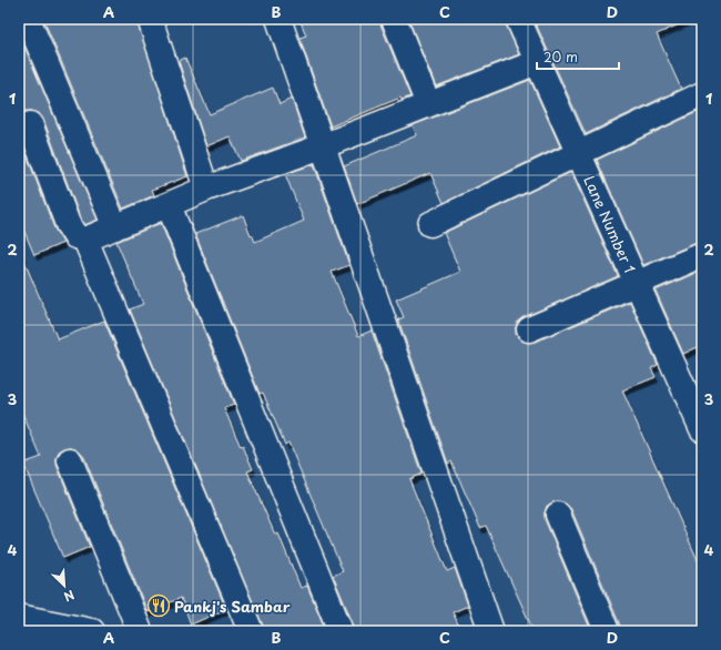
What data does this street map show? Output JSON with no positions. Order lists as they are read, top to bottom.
{
  "streets": {
    "street": ["Lane Number 1"]
  },
  "places": {
    "restaurant": ["Pankj's Sambar"]
  },
  "scale_bar": "20 m",
  "north": "bottom right",
  "grid": {
    "columns": [
      "A",
      "B",
      "C",
      "D"
    ],
    "rows": [
      "1",
      "2",
      "3",
      "4"
    ]
  }
}
